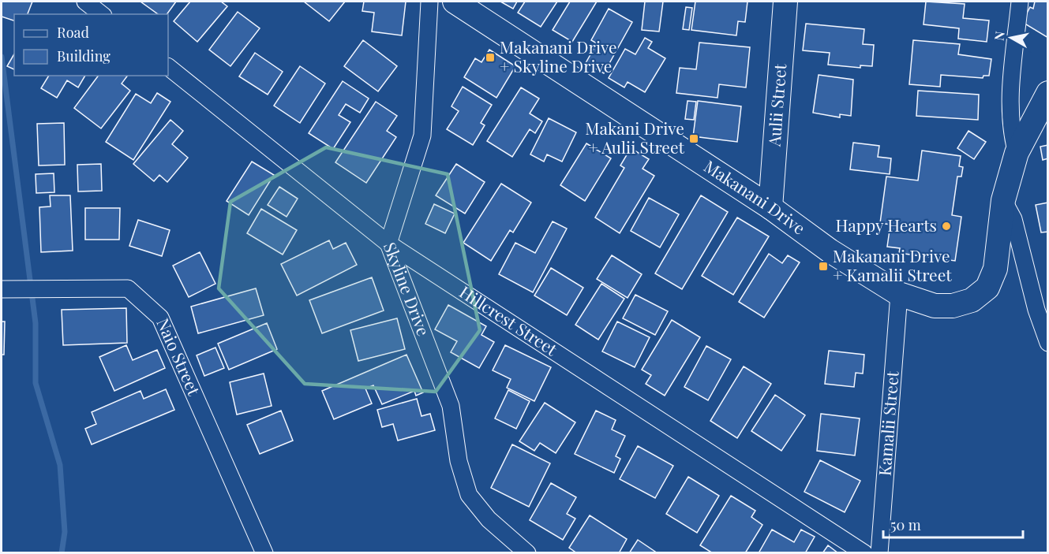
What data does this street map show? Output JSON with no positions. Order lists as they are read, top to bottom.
{
  "streets": {
    "street": [
      "Aulii Street",
      "Makanani Drive",
      "Skyline Drive",
      "Hillcrest Street",
      "Naio Street",
      "Kamalii Street"
    ]
  },
  "crossings": [
    ["Aulii Street", "Makanani Drive"],
    ["Makanani Drive", "Kamalii Street"],
    ["Skyline Drive", "Hillcrest Street"]
  ],
  "places": {
    "transit": ["Makanani Drive + Skyline Drive", "Makani Drive + Aulii Street", "Makanani Drive + Kamalii Street"],
    "other": ["Happy Hearts"]
  },
  "legend": ["Road", "Building"],
  "scale_bar": "50 m",
  "north": "left"
}
